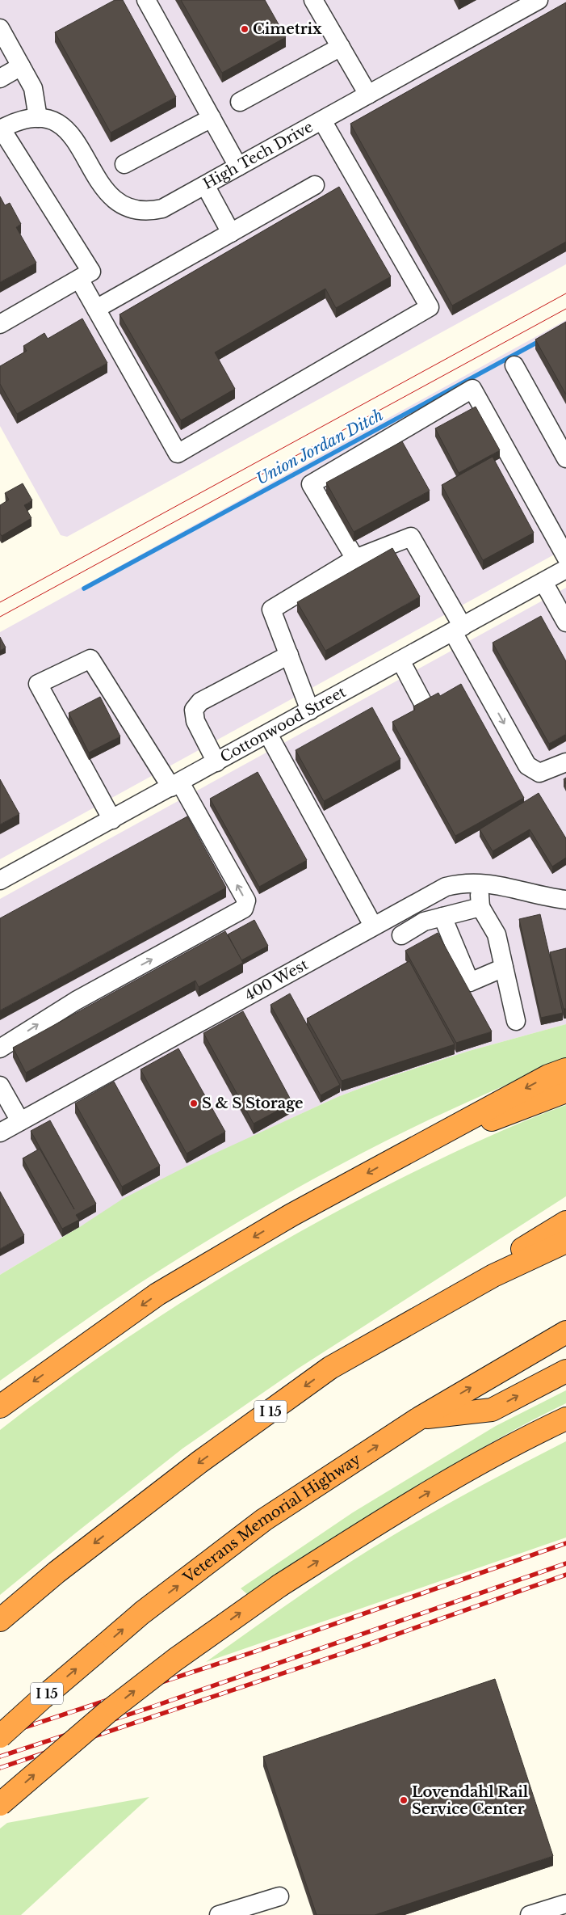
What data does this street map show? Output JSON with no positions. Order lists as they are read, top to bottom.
{
  "streets": {
    "highway": ["I 15", "Veterans Memorial Highway"],
    "street": ["High Tech Drive", "Cottonwood Street", "400 West"]
  },
  "water": ["Union Jordan Ditch"],
  "places": ["Cimetrix", "S & S Storage", "Lovendahl Rail Service Center"]
}
